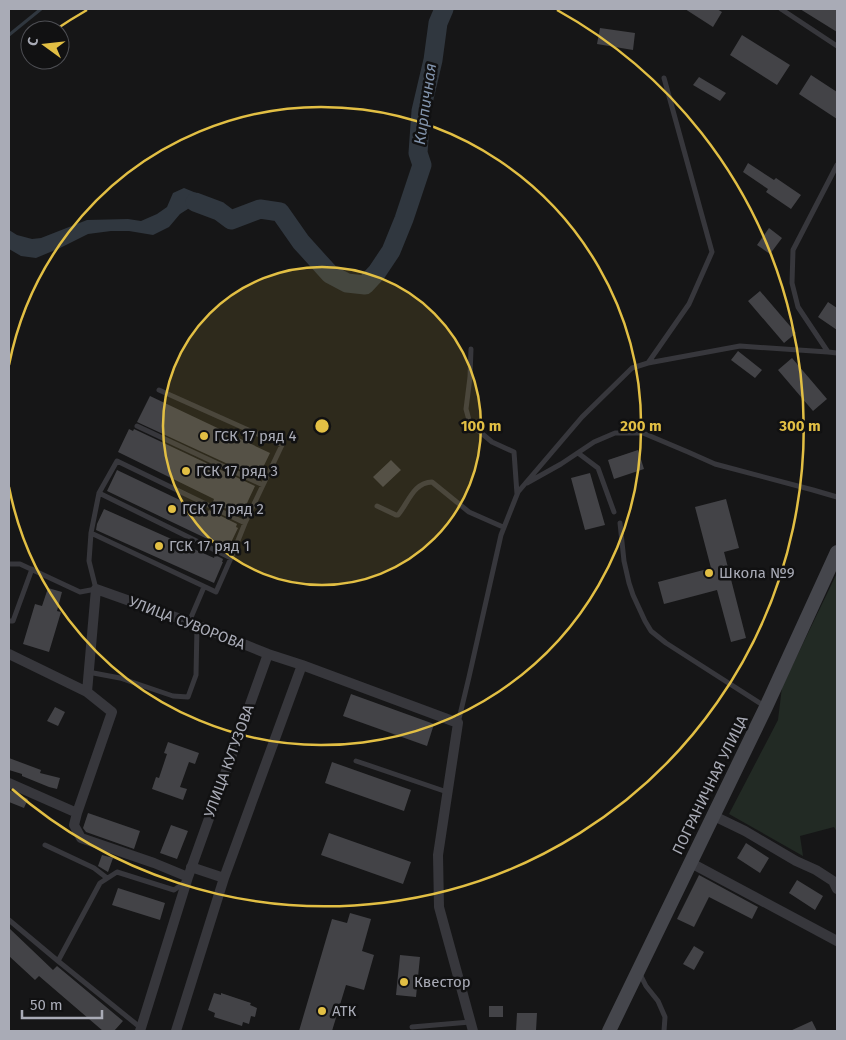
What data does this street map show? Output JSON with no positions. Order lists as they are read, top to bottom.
{
  "streets": {
    "street": ["УЛИЦА СУВОРОВА", "УЛИЦА КУТУЗОВА", "ПОГРАНИЧНАЯ УЛИЦА"]
  },
  "crossings": [
    ["УЛИЦА СУВОРОВА", "УЛИЦА КУТУЗОВА"]
  ],
  "water": ["Кирпичная"],
  "places": [
    "ГСК 17 ряд 4",
    "ГСК 17 ряд 3",
    "ГСК 17 ряд 2",
    "ГСК 17 ряд 1",
    "Школа №9",
    "Квестор",
    "АТК"
  ],
  "scale_bar": "50 m",
  "north": "left",
  "rings": ["100 m", "200 m", "300 m"]
}
